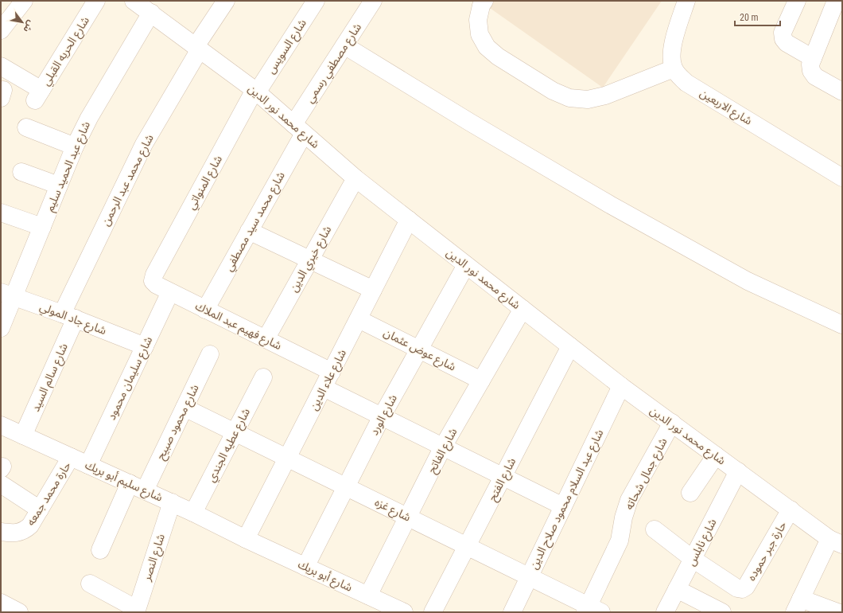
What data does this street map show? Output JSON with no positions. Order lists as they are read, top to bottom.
{
  "streets": {
    "street": [
      "شارع السويس",
      "شارع الحريه القبلي",
      "شارع مصطفي رسمي",
      "شارع الاربعين",
      "شارع محمد نور الدين",
      "شارع عبد الحميد سليم",
      "شارع محمد عبد الرحمن",
      "شارع المنواتي",
      "شارع محمد سيد مصطفي",
      "شارع خيري الدين",
      "شارع جاد المولي",
      "شارع فهيم عبد الملاك",
      "شارع عوض عثمان",
      "شارع سالم السيد",
      "شارع سليمان محمود",
      "شارع علاء الدين",
      "شارع الورد",
      "شارع محمود صبيح",
      "شارع عطيه الجندي",
      "شارع الفاتح",
      "شارع جمال شحاته",
      "شارع الفتح",
      "شارع سليم أبو بريك",
      "حارة محمد جمعه",
      "شارع عبد السلام محمود صلاح الدين",
      "شارع غزه",
      "شارع نابلس",
      "حارة جبر حموده",
      "شارع النصر",
      "شارع أبو بريك"
    ]
  },
  "crossings": [
    ["شارع السويس", "شارع محمد نور الدين"],
    ["شارع السويس", "شارع المنواتي"],
    ["شارع مصطفي رسمي", "شارع محمد نور الدين"],
    ["شارع مصطفي رسمي", "شارع محمد سيد مصطفي"],
    ["شارع محمد نور الدين", "شارع عبد الحميد سليم"],
    ["شارع محمد نور الدين", "شارع محمد عبد الرحمن"],
    ["شارع محمد نور الدين", "شارع المنواتي"],
    ["شارع محمد نور الدين", "شارع محمد سيد مصطفي"],
    ["شارع محمد نور الدين", "شارع خيري الدين"],
    ["شارع محمد نور الدين", "شارع علاء الدين"],
    ["شارع محمد نور الدين", "شارع الورد"],
    ["شارع محمد نور الدين", "شارع الفاتح"],
    ["شارع محمد نور الدين", "شارع جمال شحاته"],
    ["شارع محمد نور الدين", "شارع الفتح"],
    ["شارع محمد نور الدين", "شارع عبد السلام محمود صلاح الدين"],
    ["شارع محمد نور الدين", "شارع نابلس"],
    ["شارع محمد نور الدين", "حارة جبر حموده"],
    ["شارع عبد الحميد سليم", "شارع جاد المولي"],
    ["شارع محمد عبد الرحمن", "شارع جاد المولي"],
    ["شارع محمد عبد الرحمن", "شارع سالم السيد"],
    ["شارع المنواتي", "شارع فهيم عبد الملاك"],
    ["شارع محمد سيد مصطفي", "شارع فهيم عبد الملاك"],
    ["شارع خيري الدين", "شارع فهيم عبد الملاك"],
    ["شارع جاد المولي", "شارع سالم السيد"],
    ["شارع جاد المولي", "شارع سليمان محمود"],
    ["شارع فهيم عبد الملاك", "شارع سليمان محمود"],
    ["شارع فهيم عبد الملاك", "شارع علاء الدين"],
    ["شارع عوض عثمان", "شارع علاء الدين"],
    ["شارع عوض عثمان", "شارع الورد"],
    ["شارع عوض عثمان", "شارع الفاتح"],
    ["شارع سالم السيد", "شارع سليم أبو بريك"],
    ["شارع سليمان محمود", "شارع سليم أبو بريك"],
    ["شارع علاء الدين", "شارع سليم أبو بريك"],
    ["شارع علاء الدين", "شارع غزه"],
    ["شارع علاء الدين", "شارع أبو بريك"],
    ["شارع الورد", "شارع غزه"],
    ["شارع الورد", "شارع أبو بريك"],
    ["شارع محمود صبيح", "شارع سليم أبو بريك"],
    ["شارع محمود صبيح", "شارع غزه"],
    ["شارع عطيه الجندي", "شارع سليم أبو بريك"],
    ["شارع عطيه الجندي", "شارع غزه"],
    ["شارع الفاتح", "شارع غزه"],
    ["شارع الفاتح", "شارع أبو بريك"],
    ["شارع جمال شحاته", "شارع غزه"],
    ["شارع الفتح", "شارع غزه"],
    ["شارع سليم أبو بريك", "حارة محمد جمعه"],
    ["شارع سليم أبو بريك", "شارع النصر"],
    ["شارع سليم أبو بريك", "شارع أبو بريك"],
    ["شارع عبد السلام محمود صلاح الدين", "شارع غزه"],
    ["شارع نابلس", "حارة جبر حموده"]
  ],
  "scale_bar": "20 m",
  "north": "bottom right"
}
